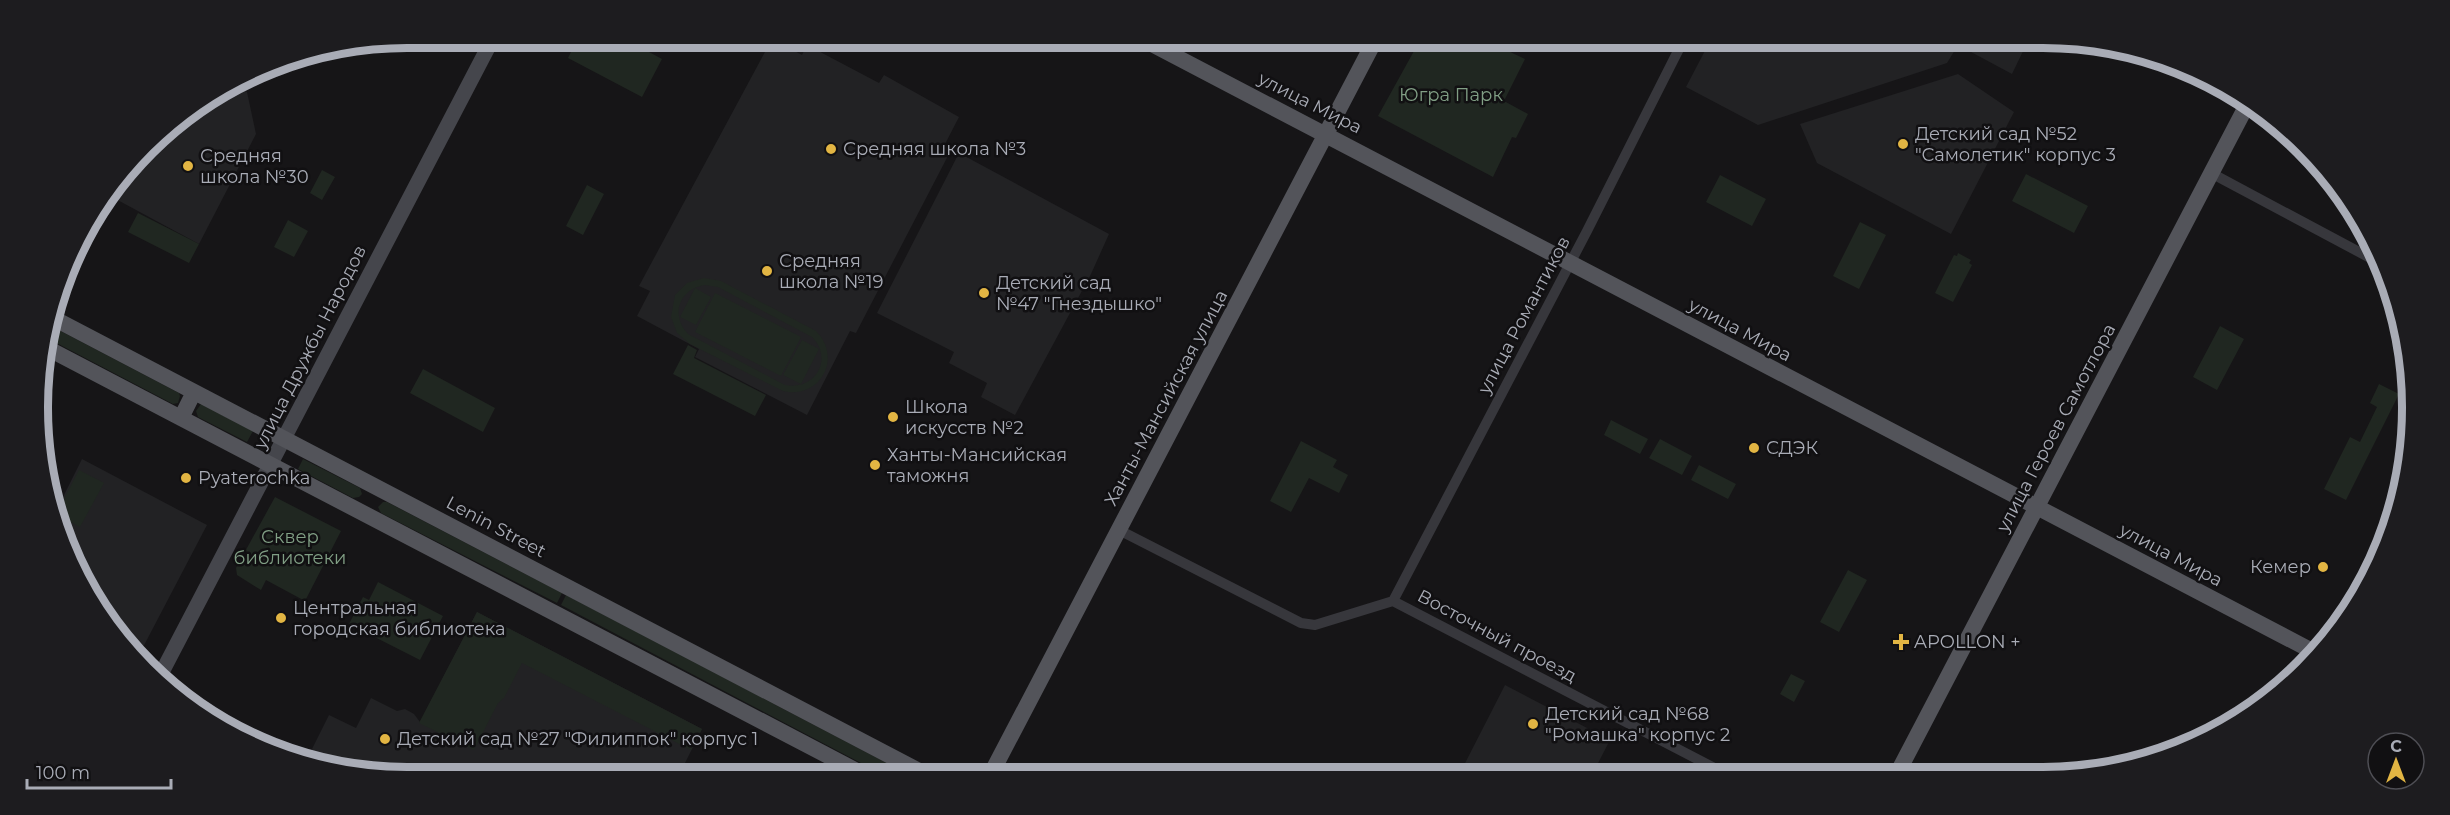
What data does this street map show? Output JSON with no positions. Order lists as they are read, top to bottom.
{
  "streets": {
    "main road": [
      "улица Мира",
      "Ханты-Мансийская улица",
      "улица Героев Самотлора",
      "Lenin Street"
    ],
    "street": ["улица Романтиков", "улица Дружбы Народов", "Восточный проезд"]
  },
  "crossings": [
    ["улица Мира", "улица Романтиков"],
    ["улица Мира", "Ханты-Мансийская улица"],
    ["улица Мира", "улица Героев Самотлора"],
    ["улица Романтиков", "Восточный проезд"],
    ["улица Дружбы Народов", "Lenin Street"],
    ["Ханты-Мансийская улица", "Восточный проезд"]
  ],
  "parks": ["Югра Парк", "Сквер библиотеки"],
  "places": {
    "other": [
      "Детский сад №52 \"Самолетик\" корпус 3",
      "Средняя школа №3",
      "Средняя школа №30",
      "Средняя школа №19",
      "Детский сад №47 \"Гнездышко\"",
      "Школа искусств №2",
      "СДЭК",
      "Ханты-Мансийская таможня",
      "Pyaterochka",
      "Кемер",
      "Центральная городская библиотека",
      "Детский сад №68 \"Ромашка\" корпус 2",
      "Детский сад №27 \"Филиппок\" корпус 1"
    ],
    "health": ["APOLLON +"]
  },
  "scale_bar": "100 m",
  "north": "top"
}
